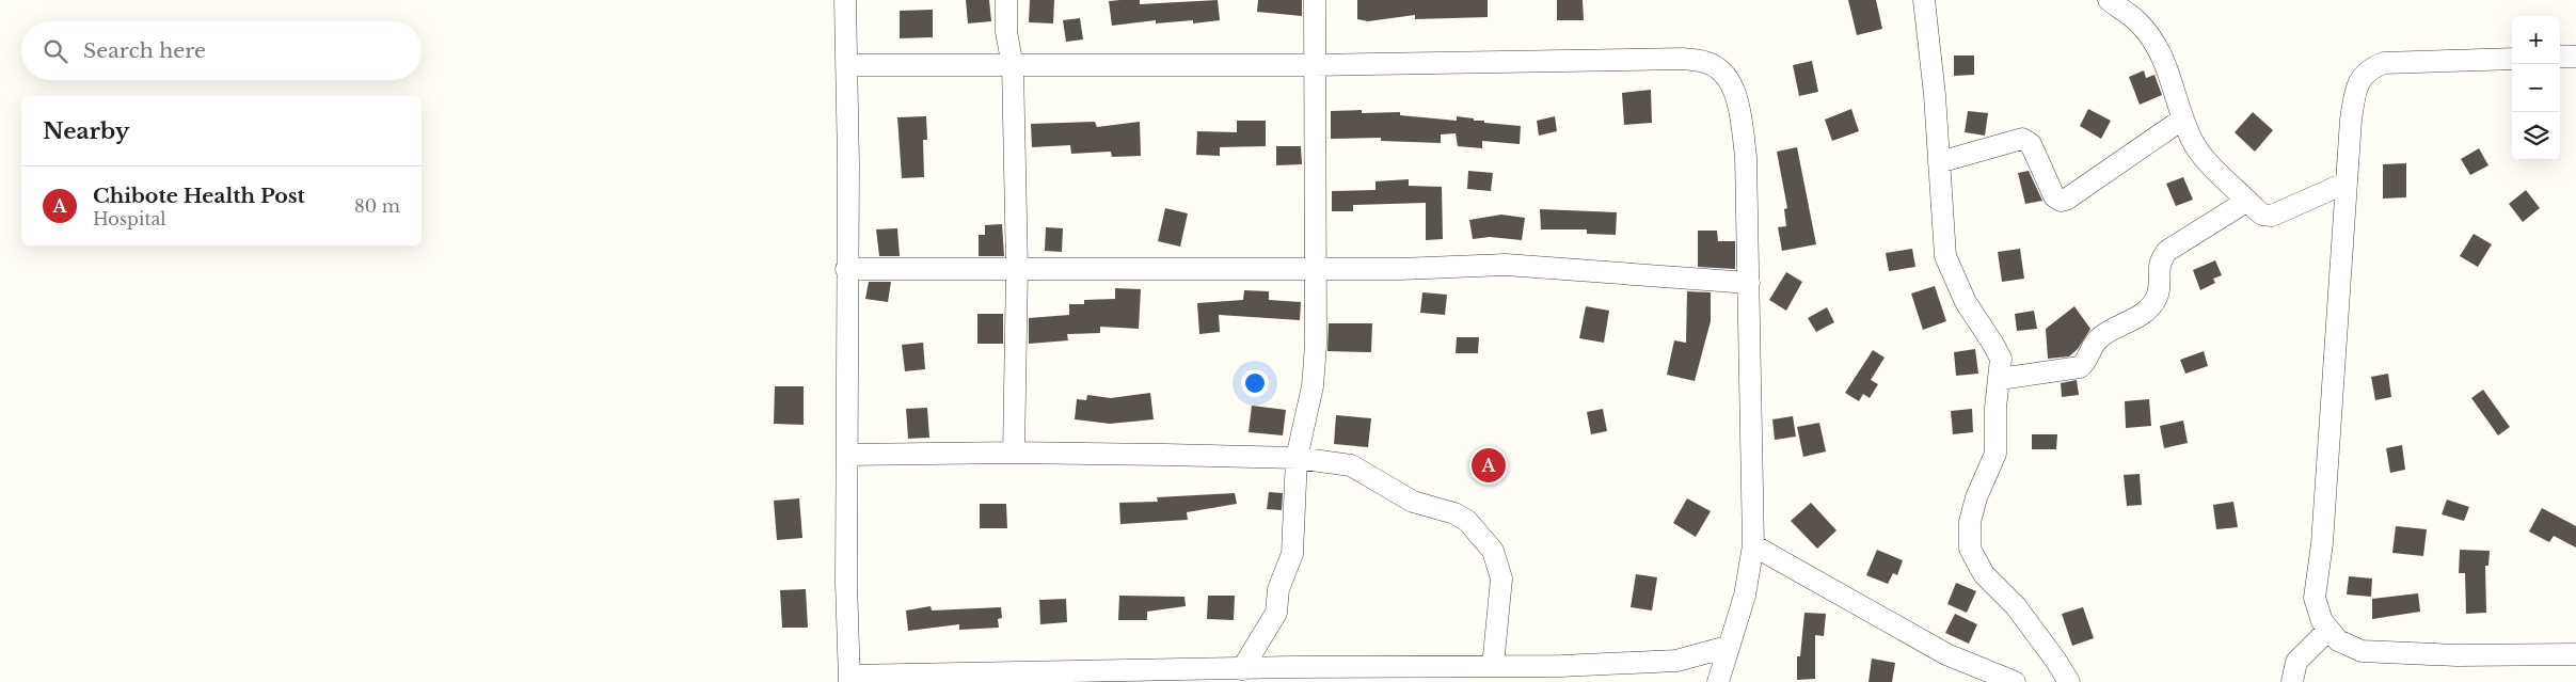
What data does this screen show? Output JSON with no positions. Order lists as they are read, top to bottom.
{
  "page": {
    "map_buttons": ["+", "−"],
    "search": "Search here",
    "heading": "Nearby",
    "list": [
      {
        "mark": "A",
        "name": "Chibote Health Post",
        "note": "Hospital",
        "value": "80 m"
      }
    ],
    "pins": "A"
  }
}
